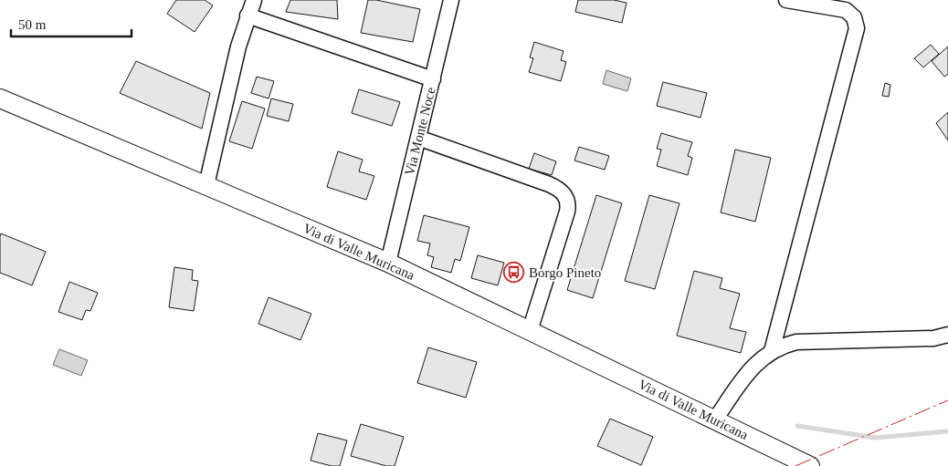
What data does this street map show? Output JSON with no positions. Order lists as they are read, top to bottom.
{
  "streets": {
    "street": ["Via Monte Noce", "Via di Valle Muricana"]
  },
  "crossings": [
    ["Via Monte Noce", "Via di Valle Muricana"]
  ],
  "places": {
    "bus stop": ["Borgo Pineto"]
  },
  "scale_bar": "50 m"
}
